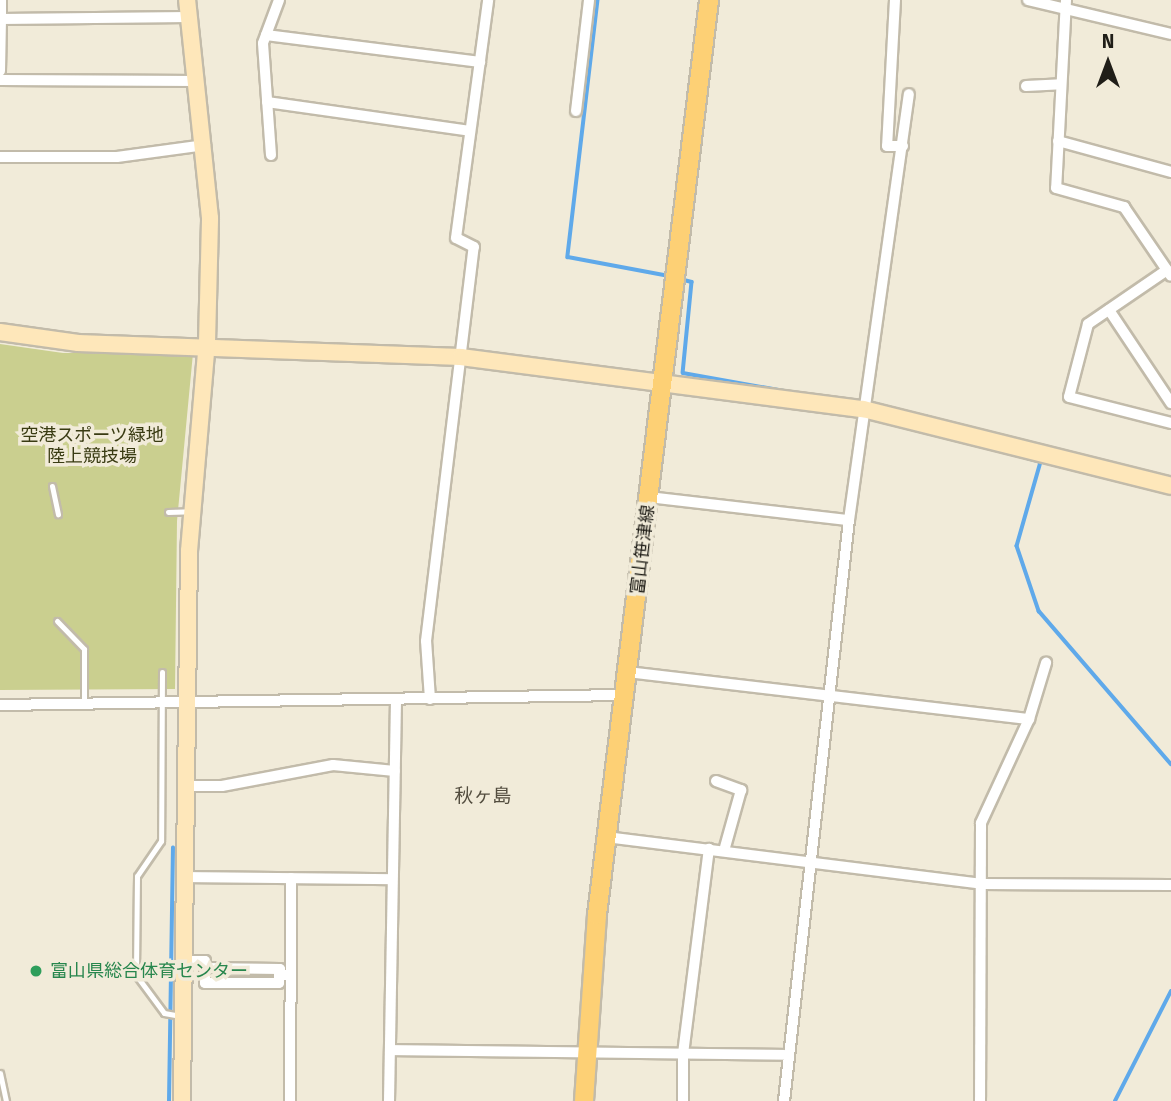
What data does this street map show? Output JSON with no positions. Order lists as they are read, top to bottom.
{
  "streets": {
    "main road": ["富山笹津線"]
  },
  "districts": ["秋ヶ島"],
  "parks": ["空港スポーツ緑地 陸上競技場"],
  "places": ["富山県総合体育センター"],
  "north": "top"
}
